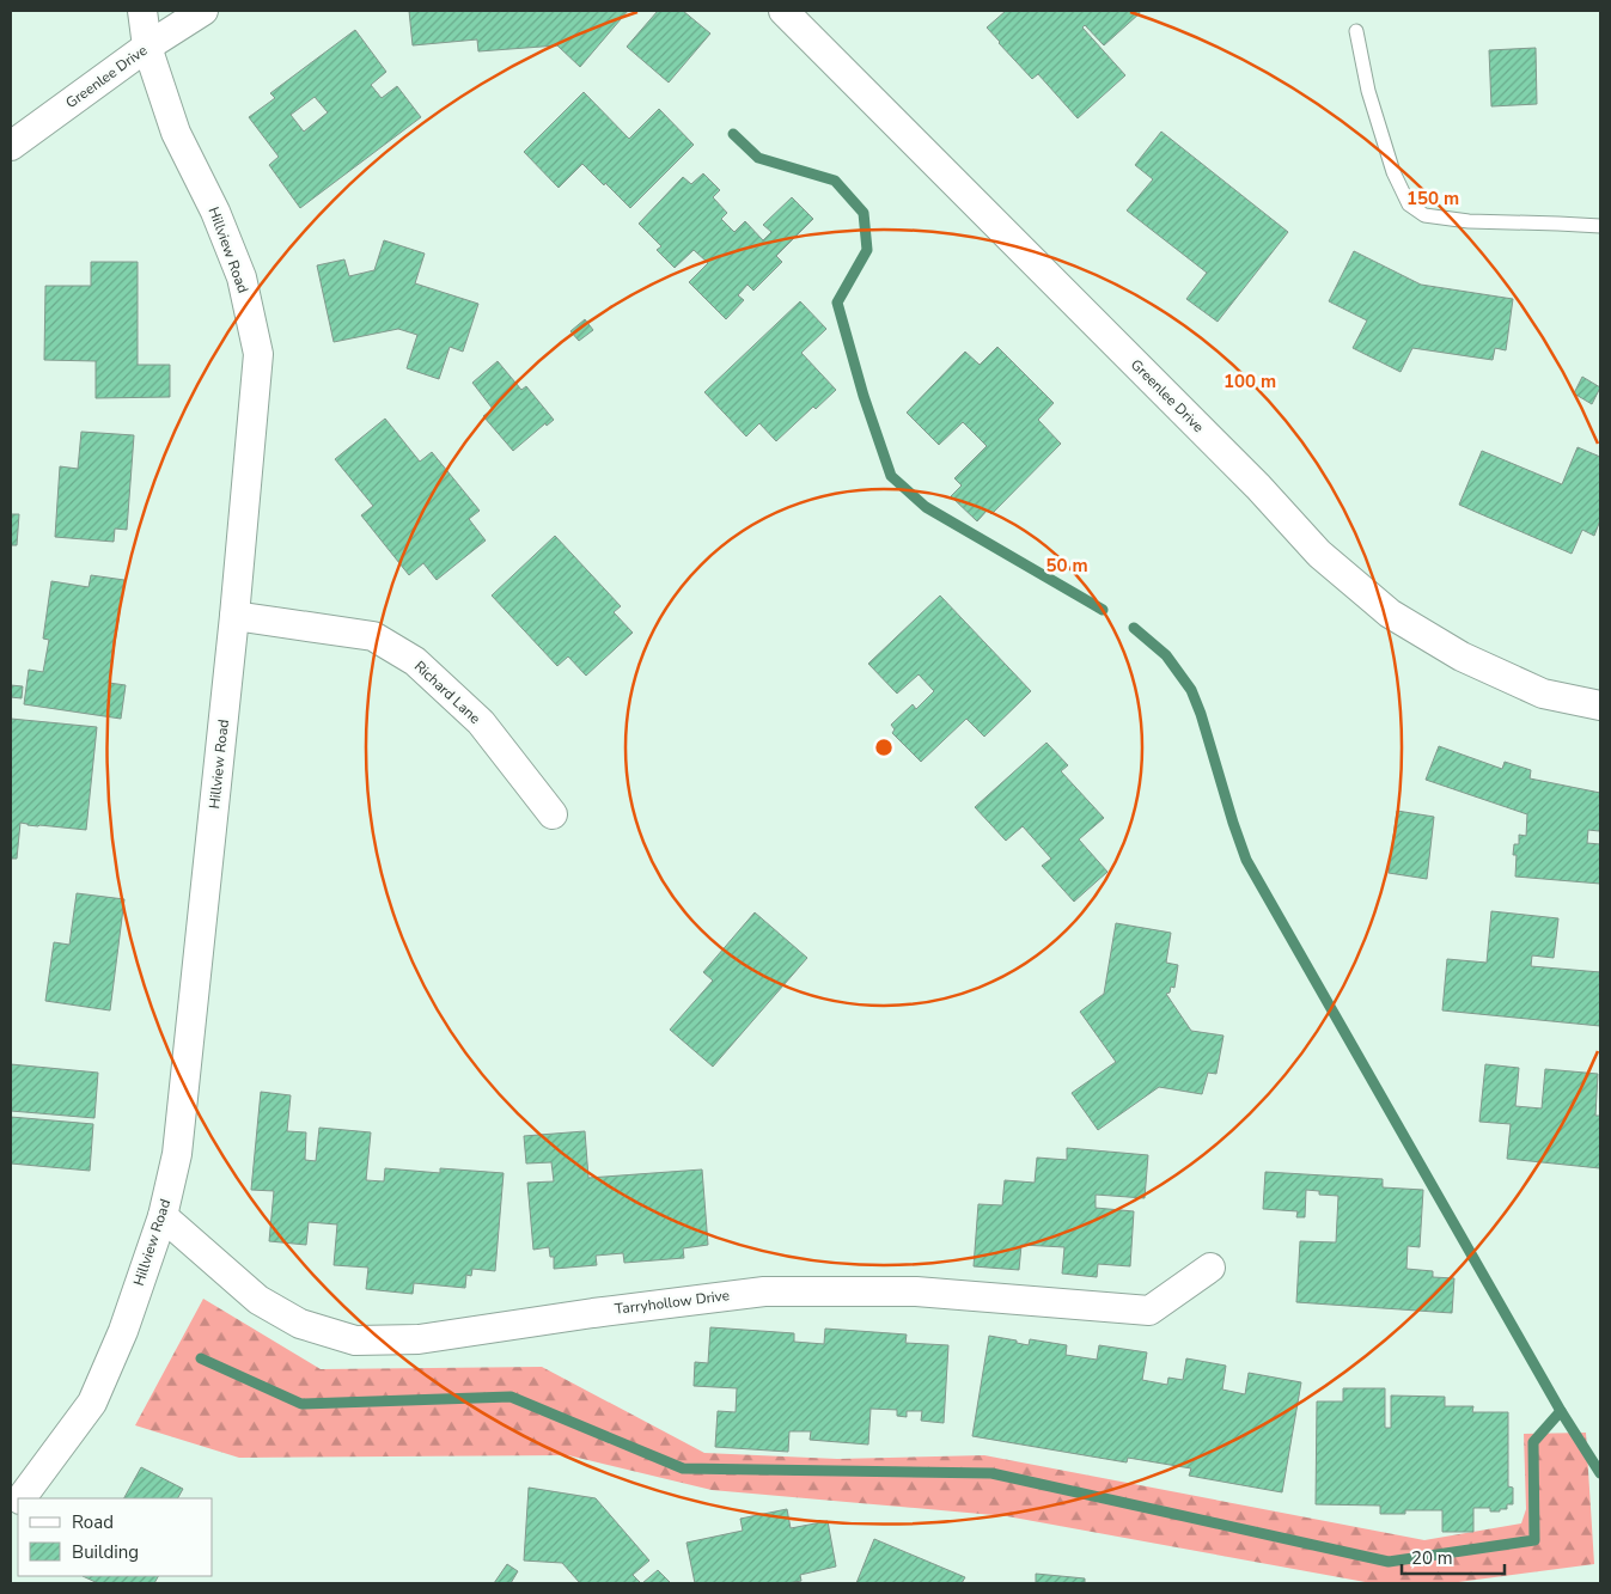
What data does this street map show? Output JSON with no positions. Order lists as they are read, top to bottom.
{
  "streets": {
    "street": [
      "Greenlee Drive",
      "Hillview Road",
      "Richard Lane",
      "Tarryhollow Drive"
    ]
  },
  "crossings": [
    ["Greenlee Drive", "Hillview Road"],
    ["Hillview Road", "Richard Lane"],
    ["Hillview Road", "Tarryhollow Drive"]
  ],
  "legend": ["Road", "Building"],
  "scale_bar": "20 m",
  "rings": ["150 m", "100 m", "50 m"]
}
